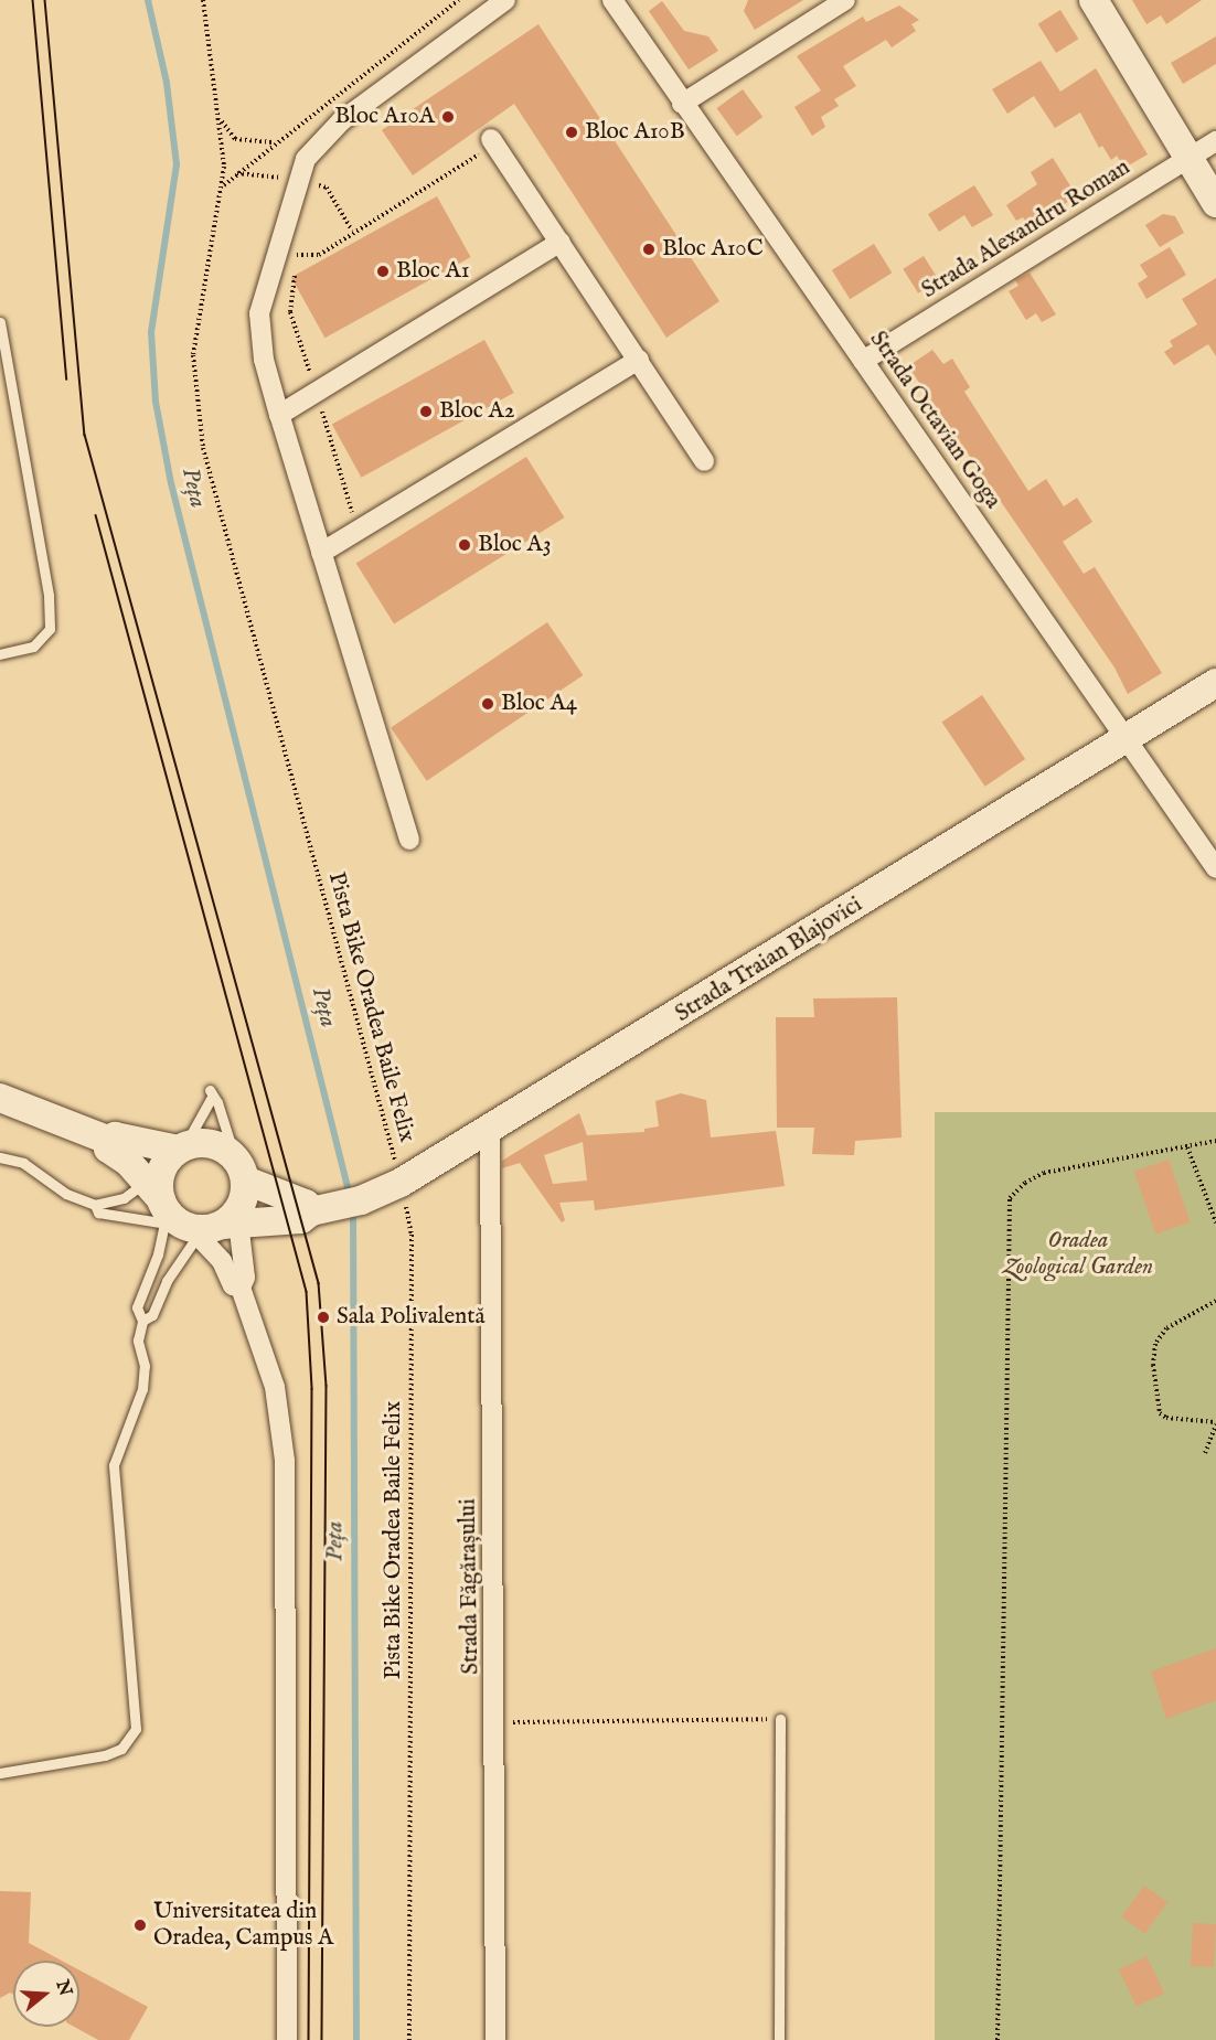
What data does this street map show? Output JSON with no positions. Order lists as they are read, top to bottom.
{
  "streets": {
    "street": [
      "Strada Alexandru Roman",
      "Strada Octavian Goga",
      "Strada Traian Blajovici",
      "Strada Făgărașului"
    ],
    "path": ["Pista Bike Oradea Baile Felix"]
  },
  "crossings": [
    ["Strada Alexandru Roman", "Strada Octavian Goga"],
    ["Strada Octavian Goga", "Strada Traian Blajovici"],
    ["Strada Traian Blajovici", "Pista Bike Oradea Baile Felix"],
    ["Strada Traian Blajovici", "Strada Făgărașului"]
  ],
  "water": ["Peța"],
  "parks": ["Oradea Zoological Garden"],
  "places": [
    "Bloc A10A",
    "Bloc A10B",
    "Bloc A10C",
    "Bloc A1",
    "Bloc A2",
    "Bloc A3",
    "Bloc A4",
    "Sala Polivalentă",
    "Universitatea din Oradea, Campus A"
  ],
  "north": "right"
}
